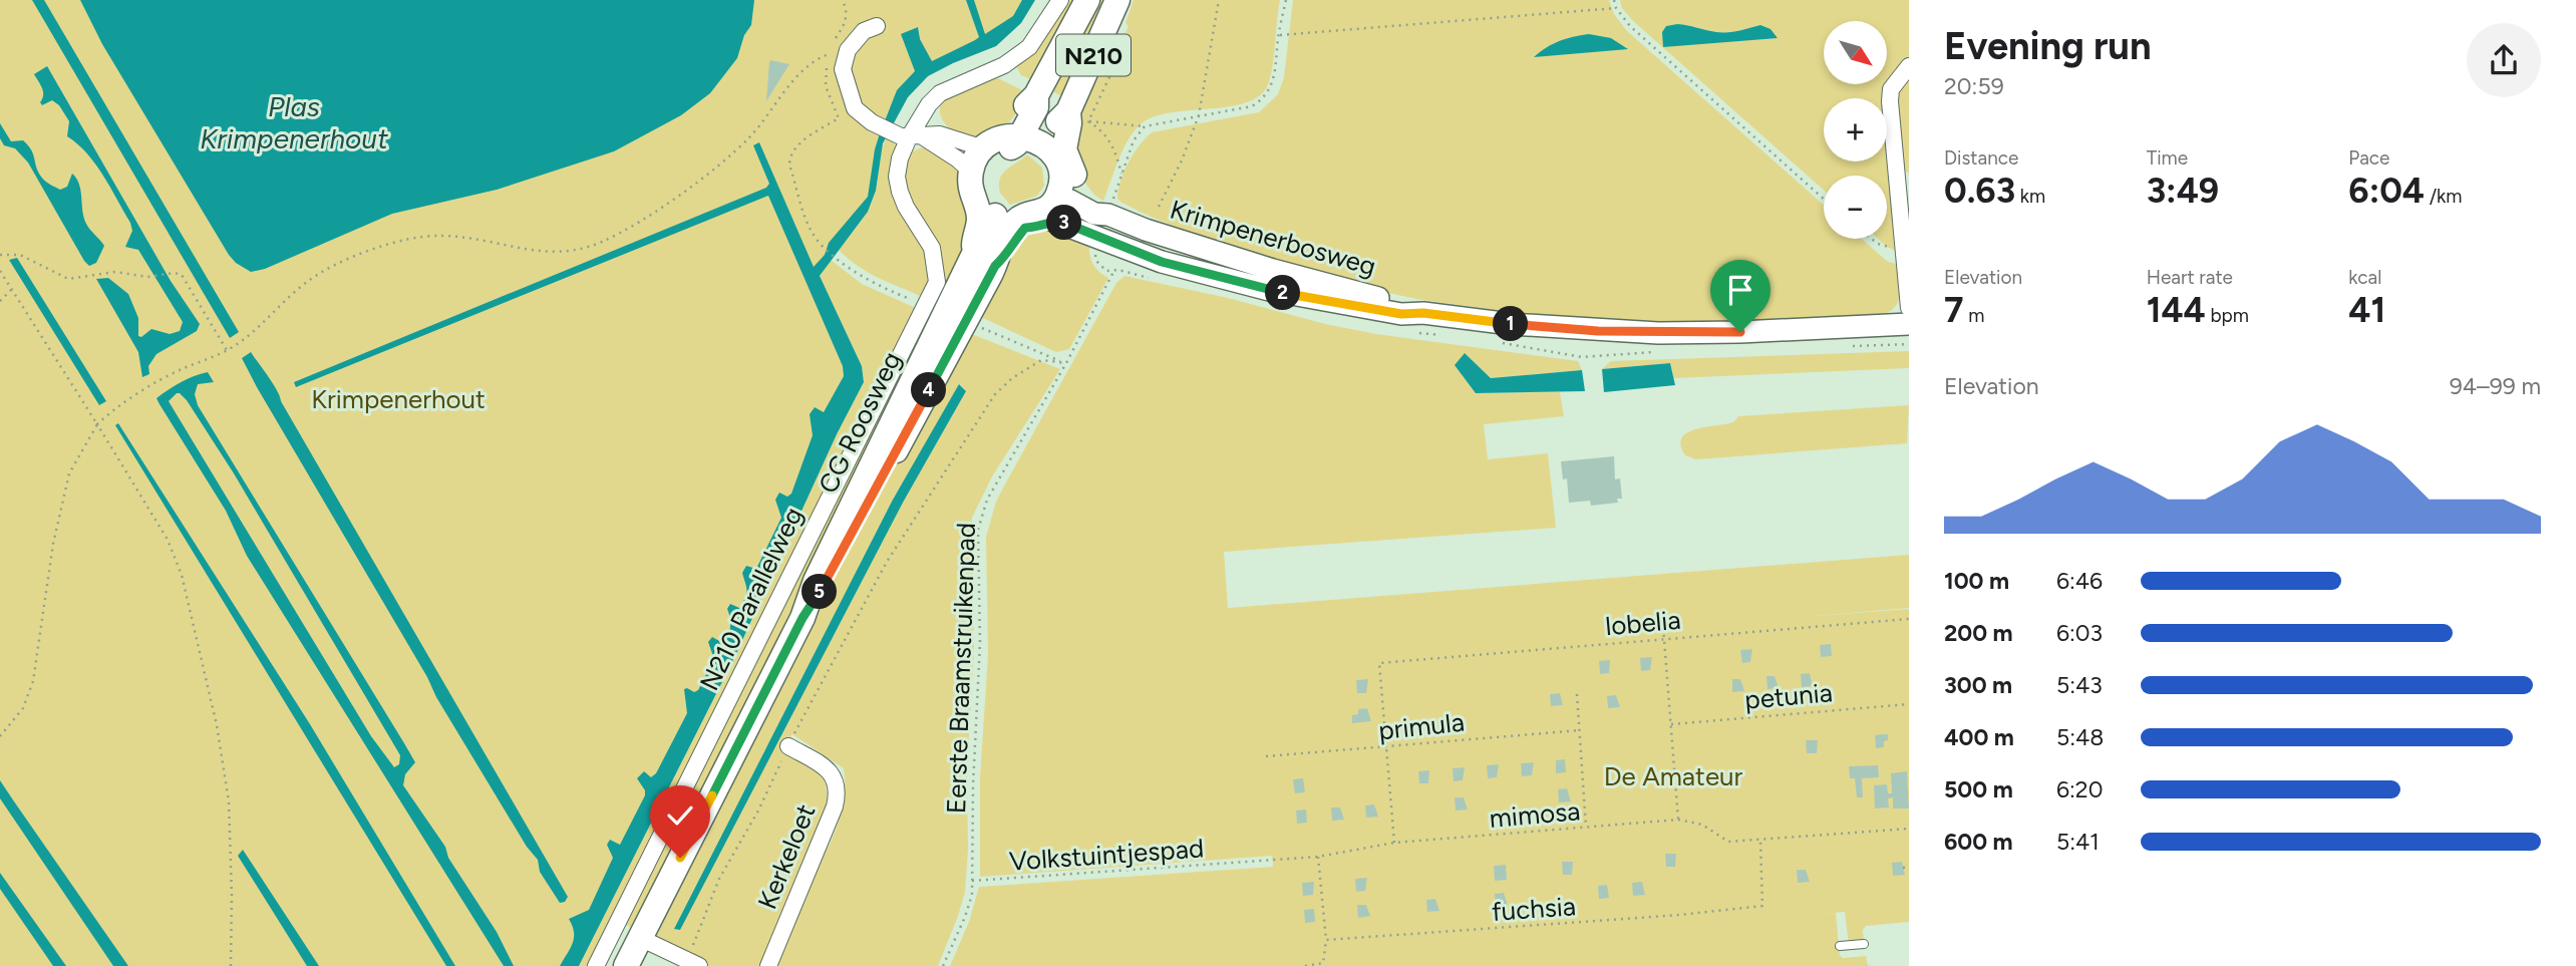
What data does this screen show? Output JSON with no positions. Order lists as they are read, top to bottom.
{
  "streets": {
    "main road": ["N210", "Krimpenerbosweg", "CG Roosweg"],
    "street": ["N210 Parallelweg", "Kerkeloet"],
    "path": [
      "lobelia",
      "Eerste Braamstruikenpad",
      "petunia",
      "primula",
      "mimosa",
      "Volkstuintjespad",
      "fuchsia"
    ]
  },
  "crossings": [
    ["N210", "Krimpenerbosweg"],
    ["N210", "CG Roosweg"],
    ["Krimpenerbosweg", "CG Roosweg"],
    ["lobelia", "primula"],
    ["Eerste Braamstruikenpad", "Volkstuintjespad"],
    ["mimosa", "Volkstuintjespad"],
    ["mimosa", "fuchsia"]
  ],
  "water": ["Plas Krimpenerhout"],
  "parks": ["Krimpenerhout", "De Amateur"],
  "north": "bottom right",
  "page": {
    "heading": ["Evening run", "20:59"],
    "map_buttons": ["+", "−"],
    "stats": [
      ["Distance", "0.63 km"],
      ["Time", "3:49"],
      ["Pace", "6:04 /km"],
      ["Elevation", "7 m"],
      ["Heart rate", "144 bpm"],
      ["kcal", "41"]
    ],
    "pins": [
      "3",
      "2",
      "1",
      "4",
      "5"
    ],
    "chart": ["Elevation", "94–99 m"],
    "list": [
      {
        "name": "100 m",
        "note": "6:46"
      },
      {
        "name": "200 m",
        "note": "6:03"
      },
      {
        "name": "300 m",
        "note": "5:43"
      },
      {
        "name": "400 m",
        "note": "5:48"
      },
      {
        "name": "500 m",
        "note": "6:20"
      },
      {
        "name": "600 m",
        "note": "5:41"
      }
    ]
  }
}
